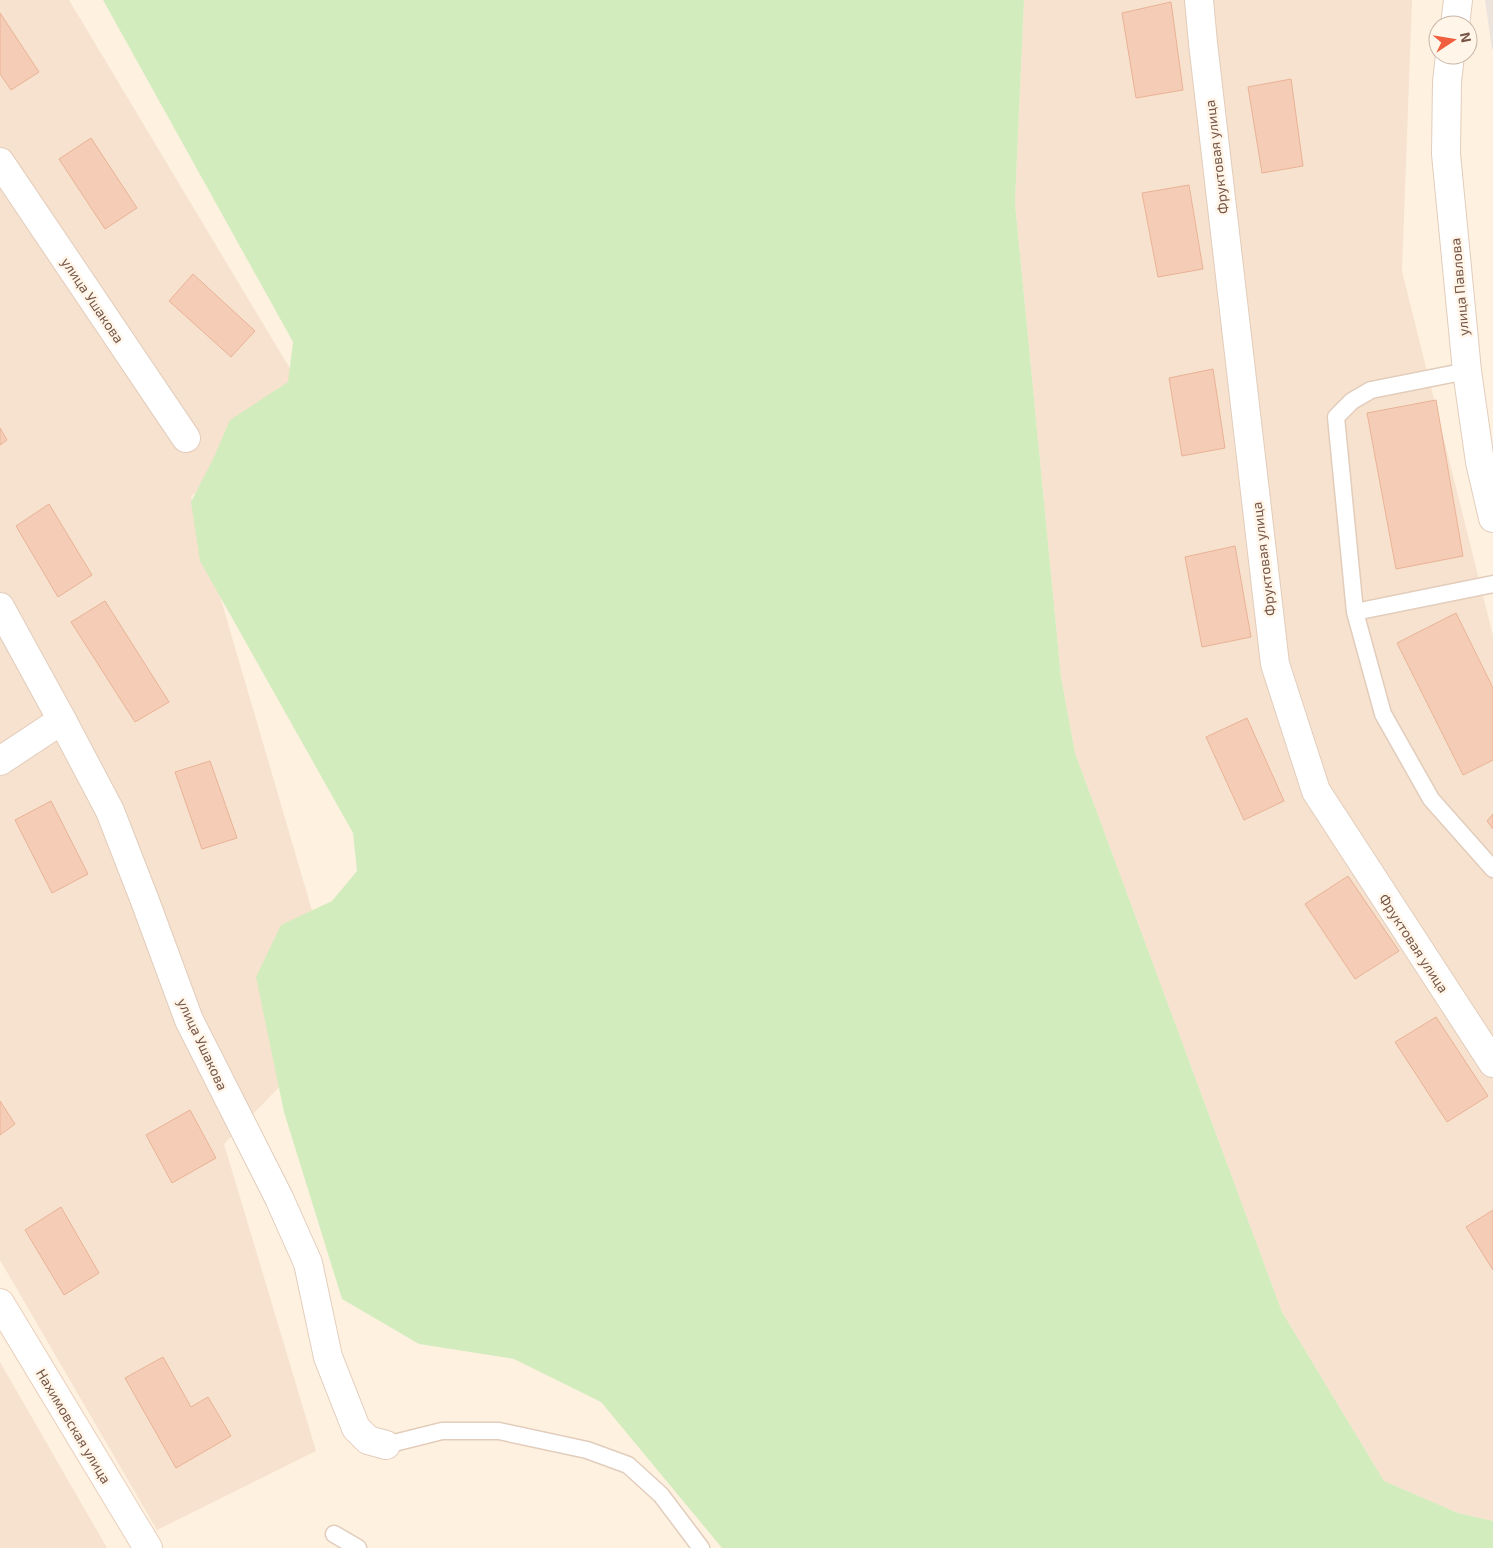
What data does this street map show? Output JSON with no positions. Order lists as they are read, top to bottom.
{
  "streets": {
    "street": [
      "Фруктовая улица",
      "улица Павлова",
      "улица Ушакова",
      "Нахимовская улица"
    ]
  },
  "north": "right"
}
